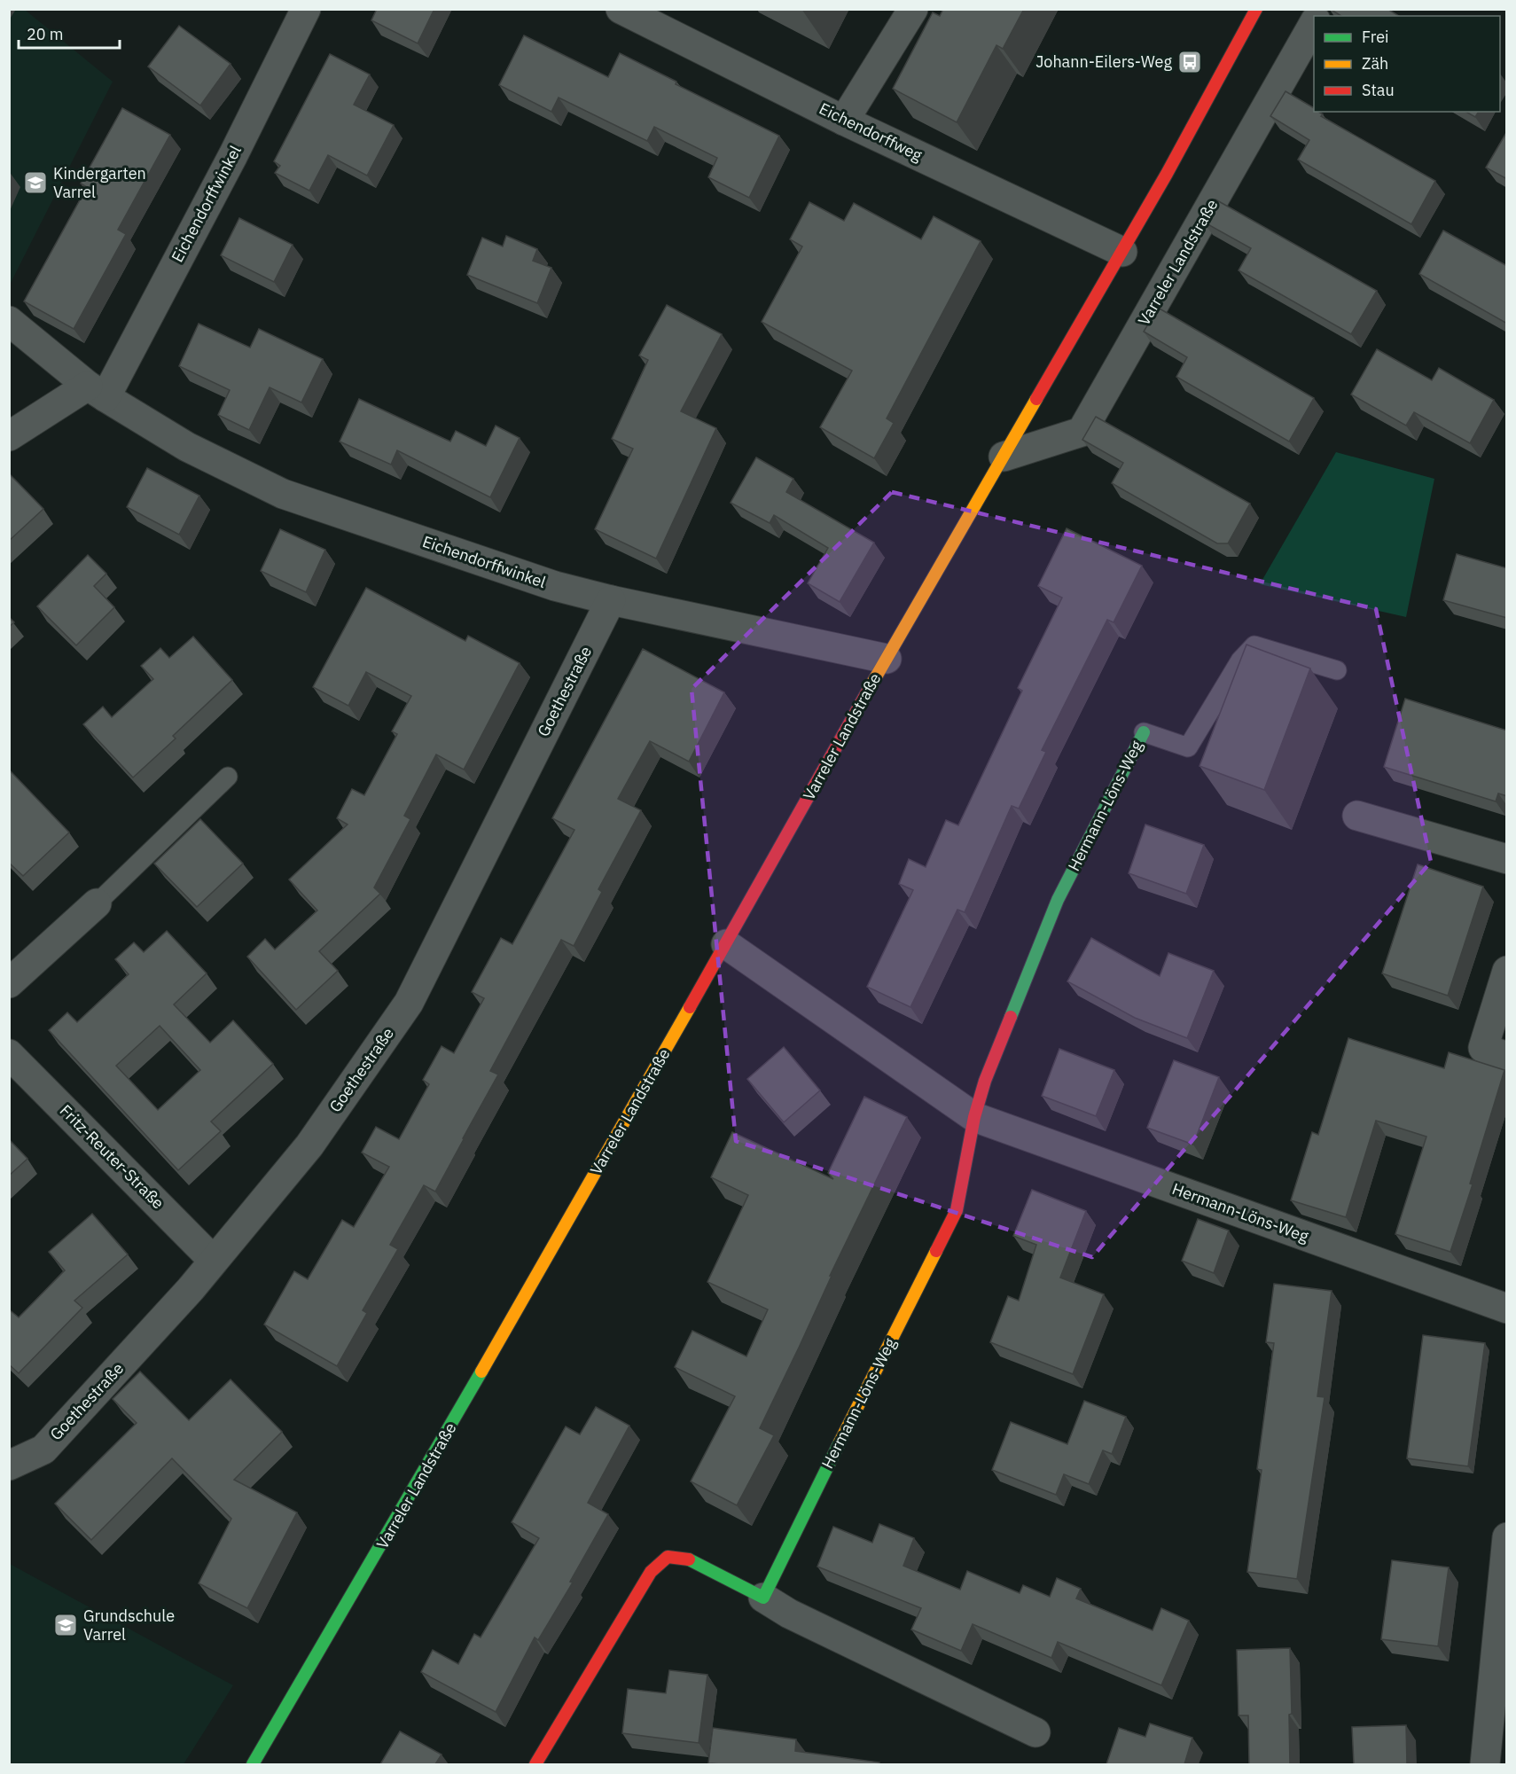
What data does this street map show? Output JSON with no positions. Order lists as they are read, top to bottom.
{
  "streets": {
    "main road": ["Varreler Landstraße", "Hermann-Löns-Weg"],
    "street": [
      "Eichendorffweg",
      "Eichendorffwinkel",
      "Goethestraße",
      "Fritz-Reuter-Straße"
    ]
  },
  "crossings": [
    ["Eichendorffweg", "Varreler Landstraße"],
    ["Eichendorffwinkel", "Varreler Landstraße"],
    ["Eichendorffwinkel", "Goethestraße"],
    ["Varreler Landstraße", "Hermann-Löns-Weg"],
    ["Goethestraße", "Fritz-Reuter-Straße"]
  ],
  "places": {
    "bus stop": ["Johann-Eilers-Weg"],
    "school or university": ["Kindergarten Varrel", "Grundschule Varrel"]
  },
  "legend": ["Frei", "Zäh", "Stau"],
  "scale_bar": "20 m"
}
